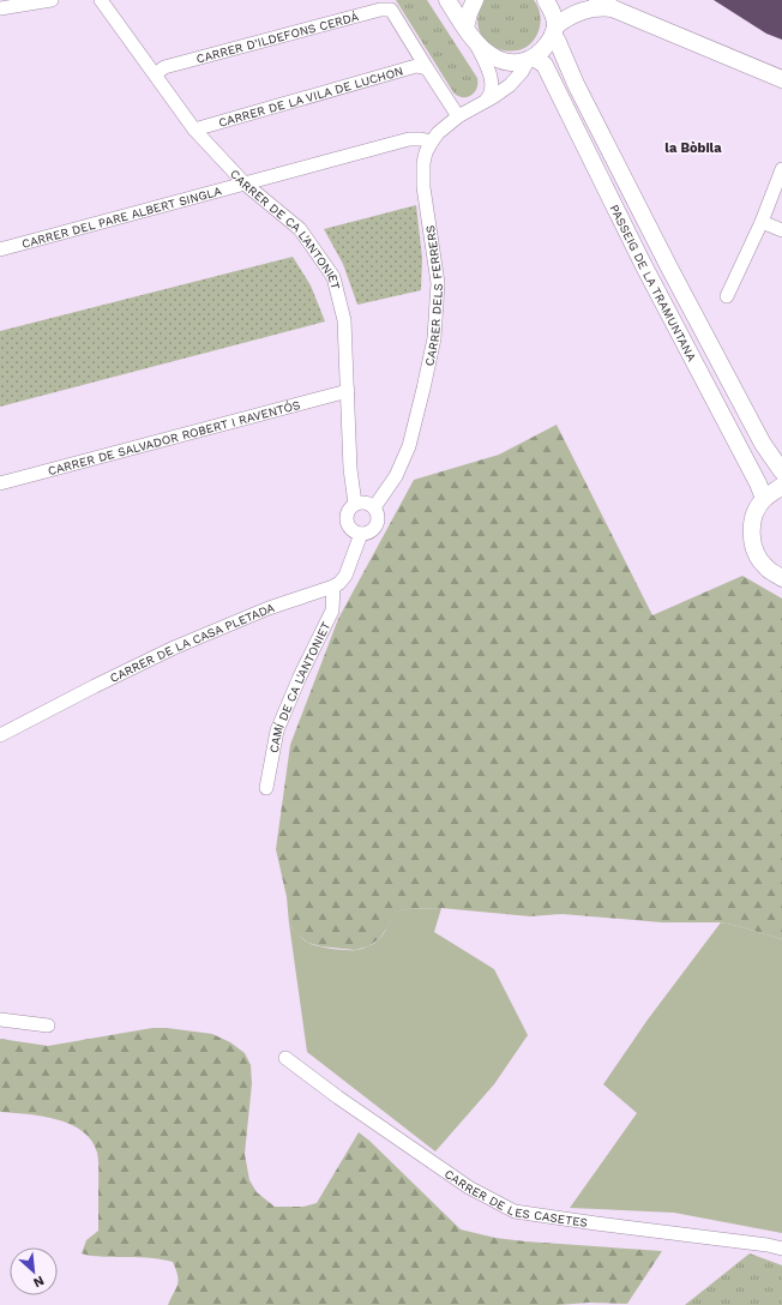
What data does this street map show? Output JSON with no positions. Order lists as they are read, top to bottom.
{
  "streets": {
    "street": [
      "CARRER D'ILDEFONS CERDÁ",
      "CARRER DE LA VILA DE LUCHON",
      "CARRER DEL PARE ALBERT SINGLA",
      "CARRER DE CA L'ANTONIET",
      "PASSEIG DE LA TRAMUNTANA",
      "CARRER DELS FERRERS",
      "CARRER DE SALVADOR ROBERT I RAVENTÓS",
      "CARRER DE LA CASA PLETADA",
      "CAMÍ DE CA L'ANTONIET",
      "CARRER DE LES CASETES"
    ]
  },
  "crossings": [
    ["CARRER D'ILDEFONS CERDÁ", "CARRER DE LA VILA DE LUCHON"],
    ["CARRER D'ILDEFONS CERDÁ", "CARRER DE CA L'ANTONIET"],
    ["CARRER D'ILDEFONS CERDÁ", "CARRER DELS FERRERS"],
    ["CARRER DE LA VILA DE LUCHON", "CARRER DE CA L'ANTONIET"],
    ["CARRER DEL PARE ALBERT SINGLA", "CARRER DE CA L'ANTONIET"],
    ["CARRER DEL PARE ALBERT SINGLA", "CARRER DELS FERRERS"],
    ["CARRER DE CA L'ANTONIET", "CARRER DELS FERRERS"],
    ["CARRER DE CA L'ANTONIET", "CARRER DE SALVADOR ROBERT I RAVENTÓS"],
    ["PASSEIG DE LA TRAMUNTANA", "CARRER DELS FERRERS"],
    ["CARRER DE LA CASA PLETADA", "CAMÍ DE CA L'ANTONIET"]
  ],
  "districts": ["la Bòbila"],
  "north": "bottom right"
}
